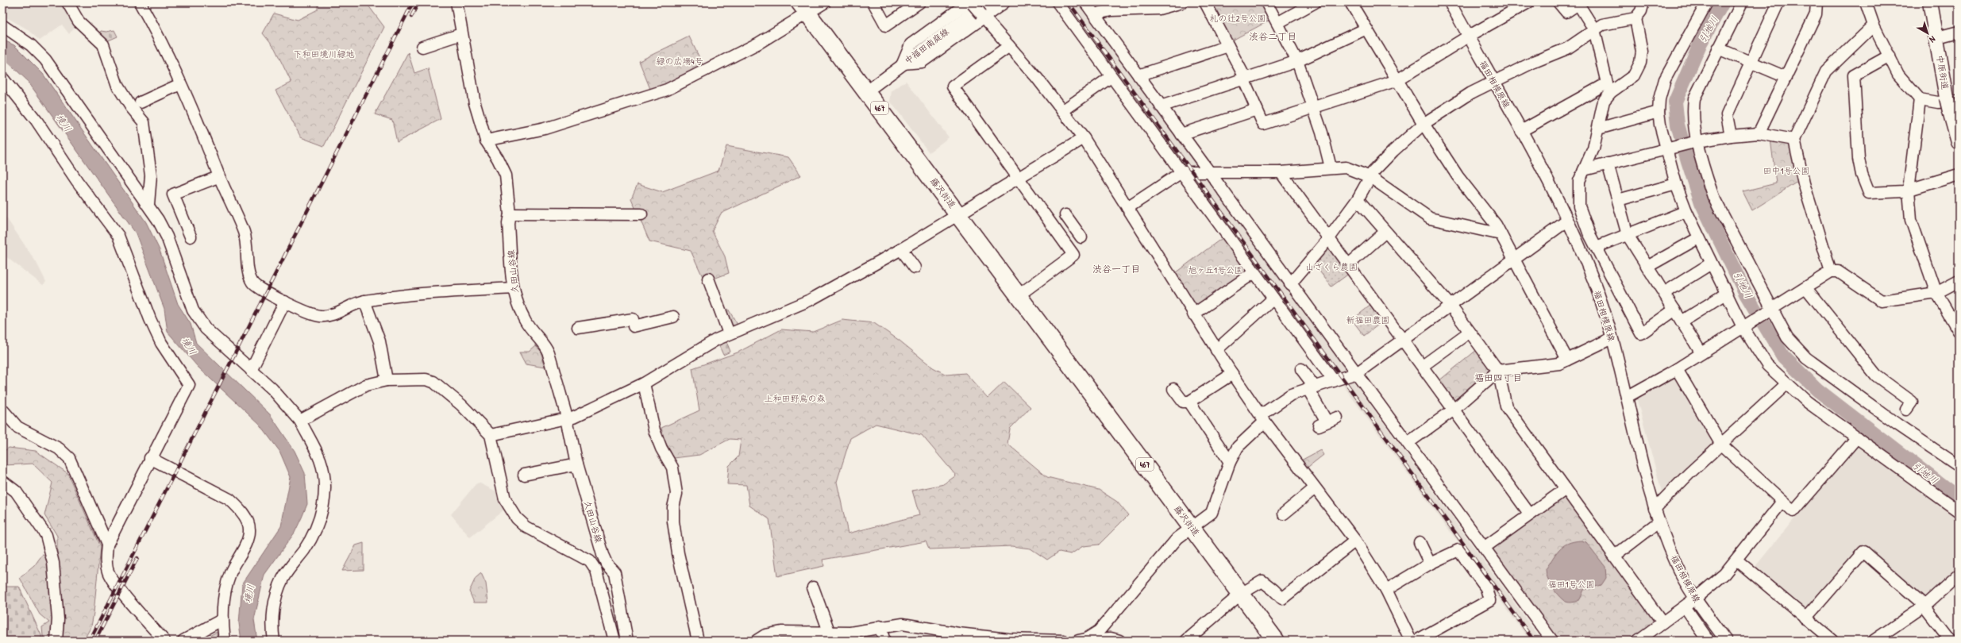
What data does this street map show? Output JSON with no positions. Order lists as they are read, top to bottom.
{
  "streets": {
    "highway": ["467", "藤沢街道"],
    "main road": ["中原街道"],
    "street": ["中福田南庭線", "福田相模原線", "久田山谷線"]
  },
  "crossings": [
    ["中福田南庭線", "藤沢街道"]
  ],
  "districts": ["渋谷二丁目", "渋谷一丁目", "福田四丁目"],
  "water": ["引地川", "境川"],
  "parks": [
    "札の辻2号公園",
    "下和田境川緑地",
    "緑の広場4号",
    "田中1号公園",
    "山ざくら農園",
    "旭ヶ丘1号公園",
    "新福田農園",
    "上和田野鳥の森",
    "福田1号公園"
  ],
  "north": "bottom right"
}
